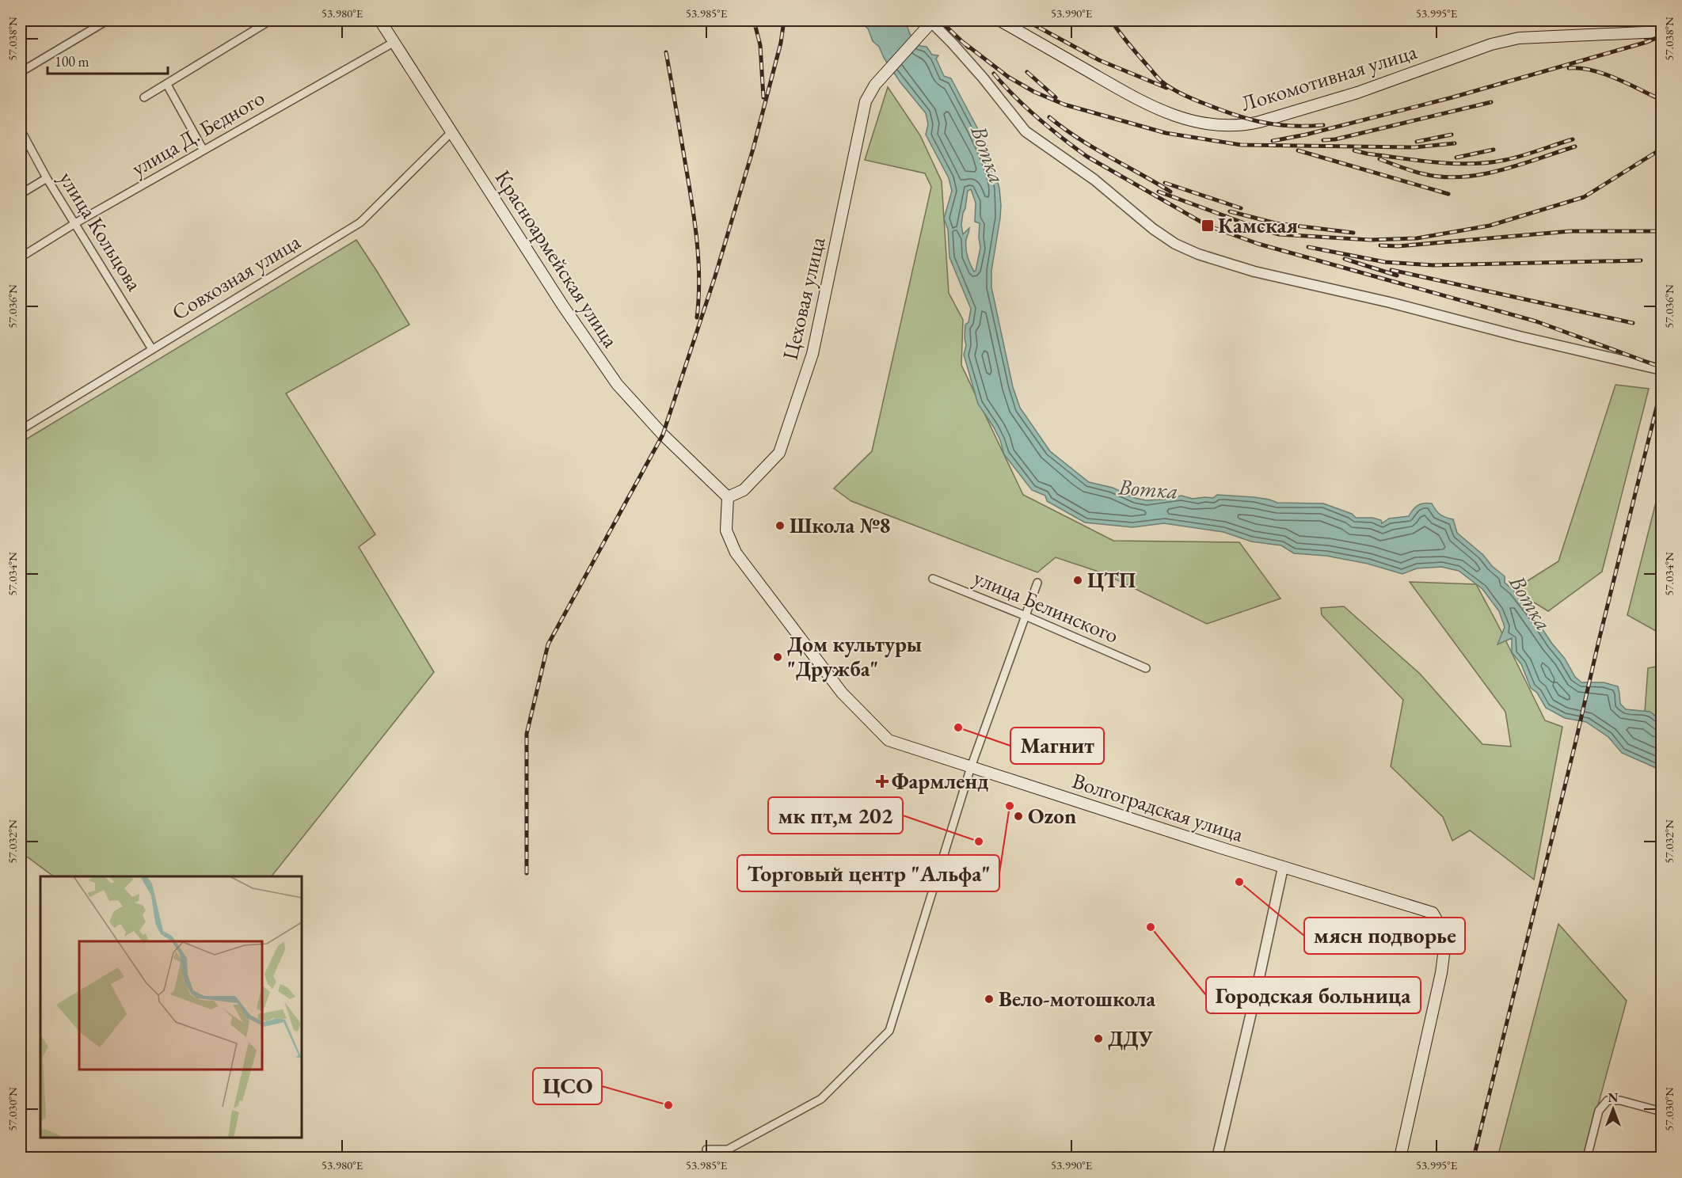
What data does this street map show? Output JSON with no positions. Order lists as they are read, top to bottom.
{
  "streets": {
    "main road": [
      "Локомотивная улица",
      "Красноармейская улица",
      "Цеховая улица",
      "Волгоградская улица"
    ],
    "street": [
      "улица Д. Бедного",
      "улица Кольцова",
      "Совхозная улица",
      "улица Белинского"
    ]
  },
  "crossings": [
    ["улица Д. Бедного", "улица Кольцова"],
    ["улица Д. Бедного", "Красноармейская улица"],
    ["улица Кольцова", "Совхозная улица"],
    ["Красноармейская улица", "Совхозная улица"],
    ["Красноармейская улица", "Цеховая улица"],
    ["Красноармейская улица", "Волгоградская улица"],
    ["Цеховая улица", "Волгоградская улица"]
  ],
  "water": ["Вотка"],
  "places": {
    "transit": ["Камская"],
    "other": [
      "Школа №8",
      "ЦТП",
      "Дом культуры \"Дружба\"",
      "Магнит",
      "Торговый центр \"Альфа\"",
      "Ozon",
      "мк пт,м 202",
      "мясн подворье",
      "Городская больница",
      "Вело-мотошкола",
      "ДДУ",
      "ЦСО"
    ],
    "health": ["Фармленд"]
  },
  "scale_bar": "100 m",
  "north": "top",
  "coordinates": [
    "53.980°E",
    "53.985°E",
    "53.990°E",
    "53.995°E",
    "57.038°N",
    "57.036°N",
    "57.034°N",
    "57.032°N",
    "57.030°N"
  ]
}
